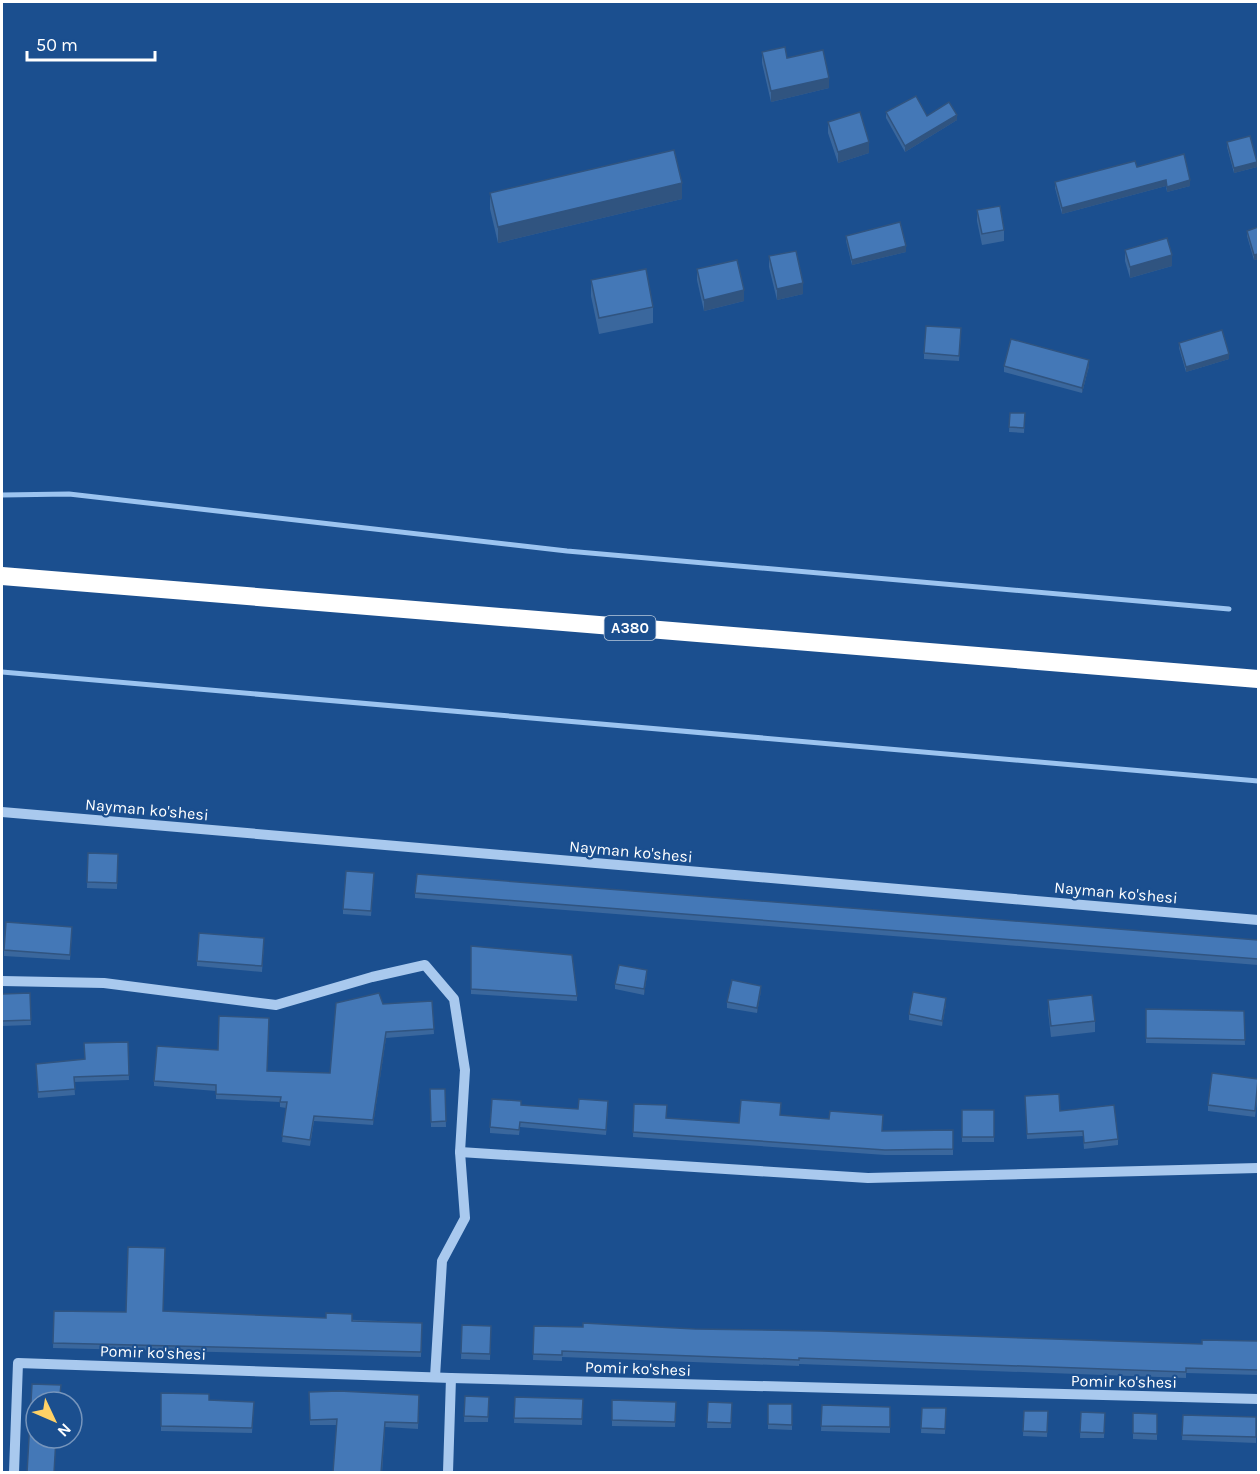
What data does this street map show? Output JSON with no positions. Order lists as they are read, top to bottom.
{
  "streets": {
    "highway": ["A380"],
    "street": ["Nayman ko'shesi", "Pomir ko'shesi"]
  },
  "scale_bar": "50 m",
  "north": "bottom right"
}
